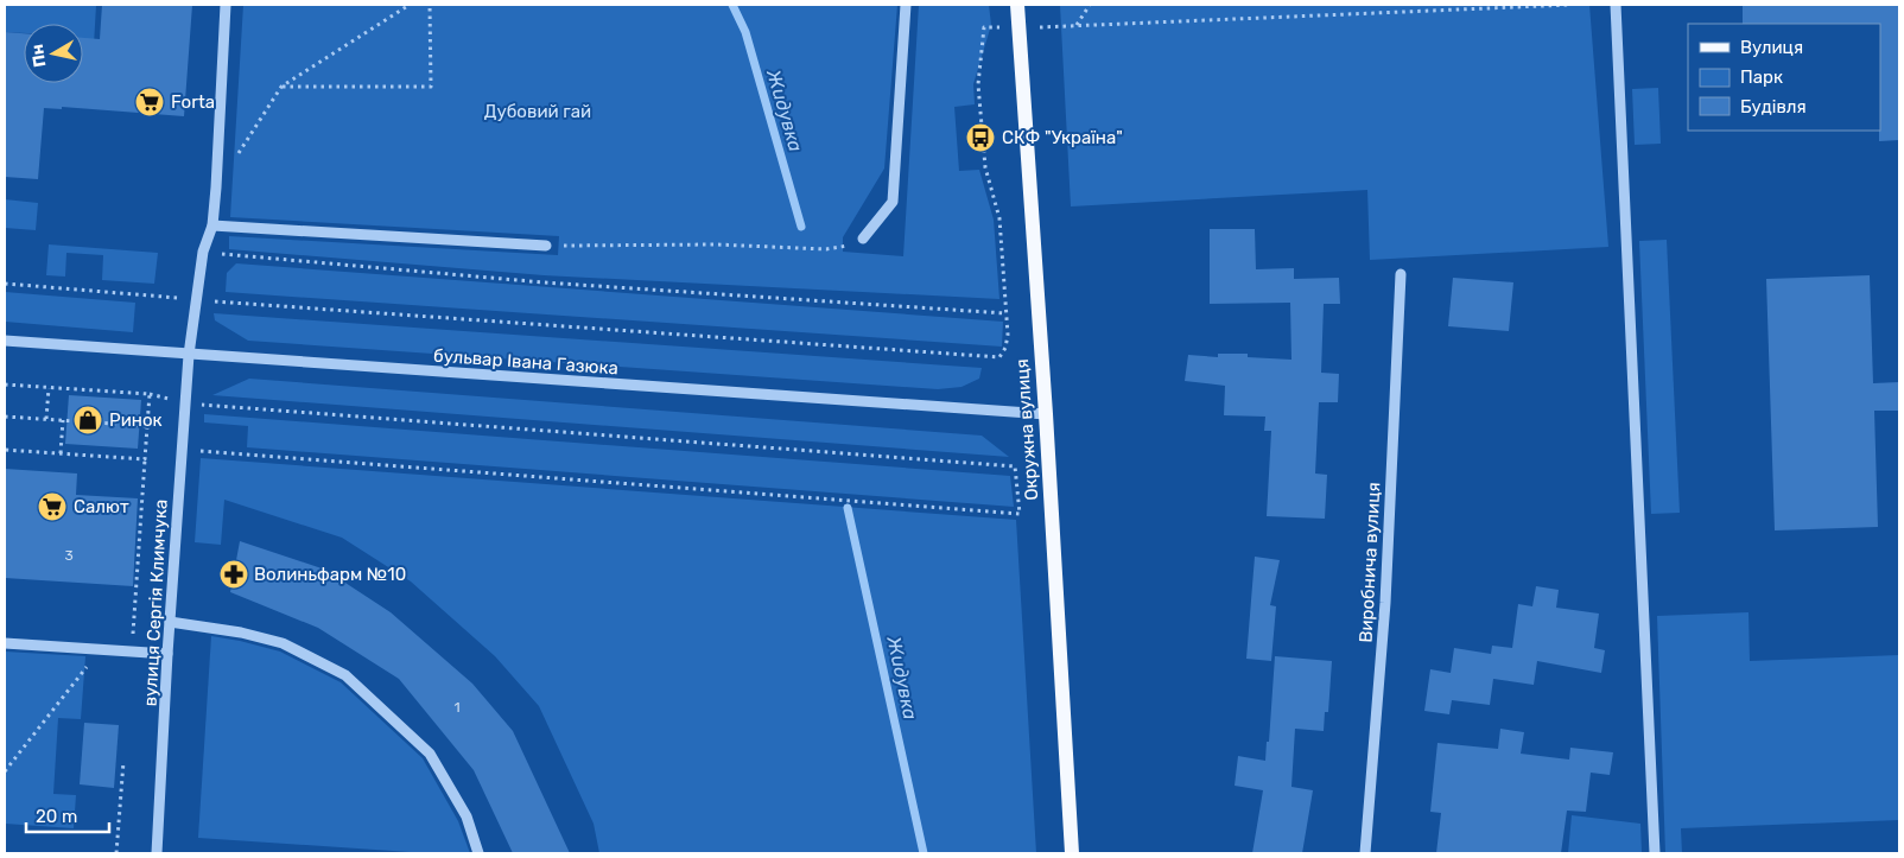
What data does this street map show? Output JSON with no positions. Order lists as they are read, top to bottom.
{
  "streets": {
    "main road": ["Окружна вулиця"],
    "street": ["бульвар Івана Газюка", "Виробнича вулиця", "вулиця Сергія Климчука"]
  },
  "crossings": [
    ["бульвар Івана Газюка", "Окружна вулиця"],
    ["бульвар Івана Газюка", "вулиця Сергія Климчука"]
  ],
  "water": ["Жидувка"],
  "parks": ["Дубовий гай"],
  "places": {
    "supermarket": ["Forta", "Салют"],
    "bus stop": ["СКФ \"Україна\""],
    "shop": ["Ринок"],
    "pharmacy": ["Волиньфарм №10"]
  },
  "house_numbers": ["3", "1"],
  "legend": ["Вулиця", "Парк", "Будівля"],
  "scale_bar": "20 m",
  "north": "left"
}
